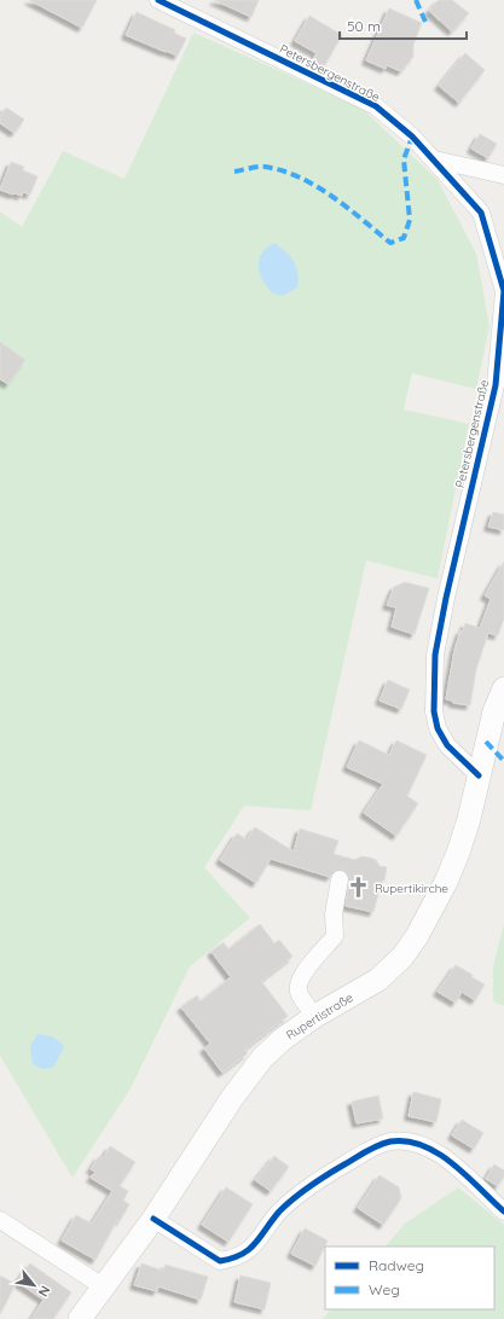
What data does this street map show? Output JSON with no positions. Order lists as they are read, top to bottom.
{
  "streets": {
    "main road": ["Rupertistraße"],
    "street": ["Petersbergenstraße"]
  },
  "crossings": [
    ["Petersbergenstraße", "Rupertistraße"]
  ],
  "places": {
    "church": ["Rupertikirche"]
  },
  "legend": ["Radweg", "Weg"],
  "scale_bar": "50 m",
  "north": "bottom right"
}
